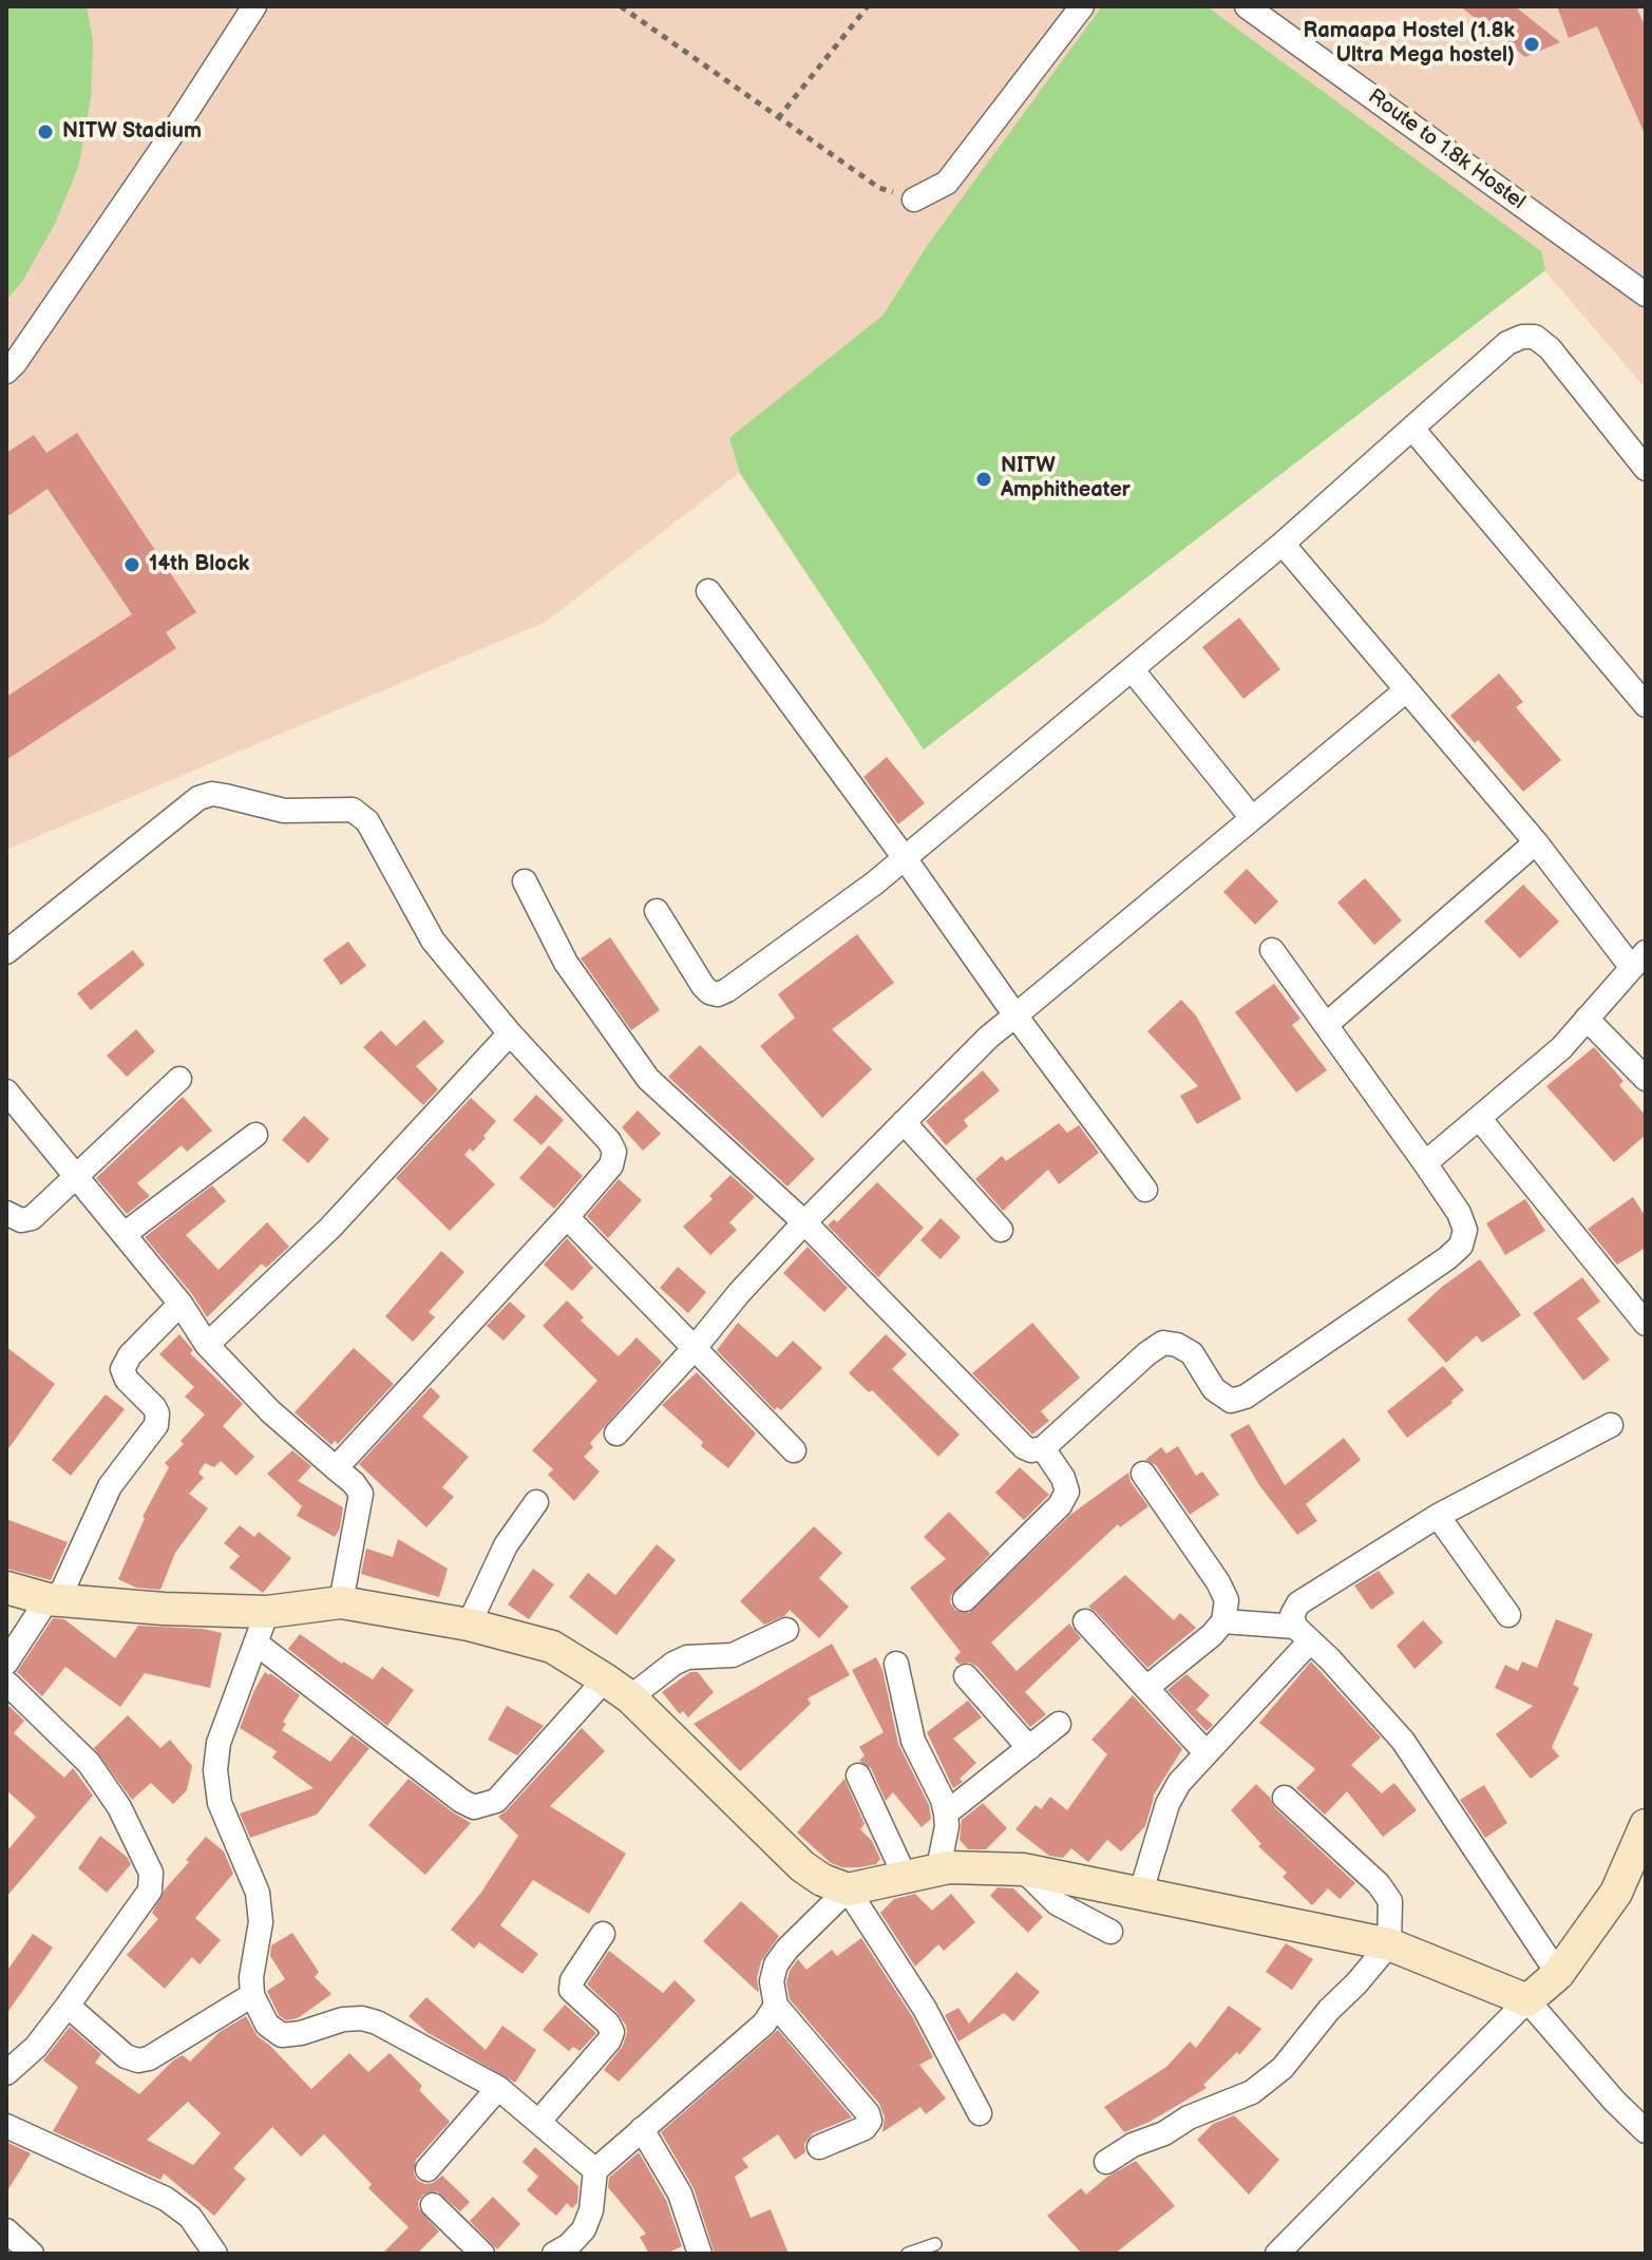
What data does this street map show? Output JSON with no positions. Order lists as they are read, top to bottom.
{
  "streets": {
    "street": ["Route to 1.8k Hostel"]
  },
  "places": [
    "Ramaapa Hostel (1.8k Ultra Mega hostel)",
    "NITW Stadium",
    "NITW Amphitheater",
    "14th Block"
  ]
}
